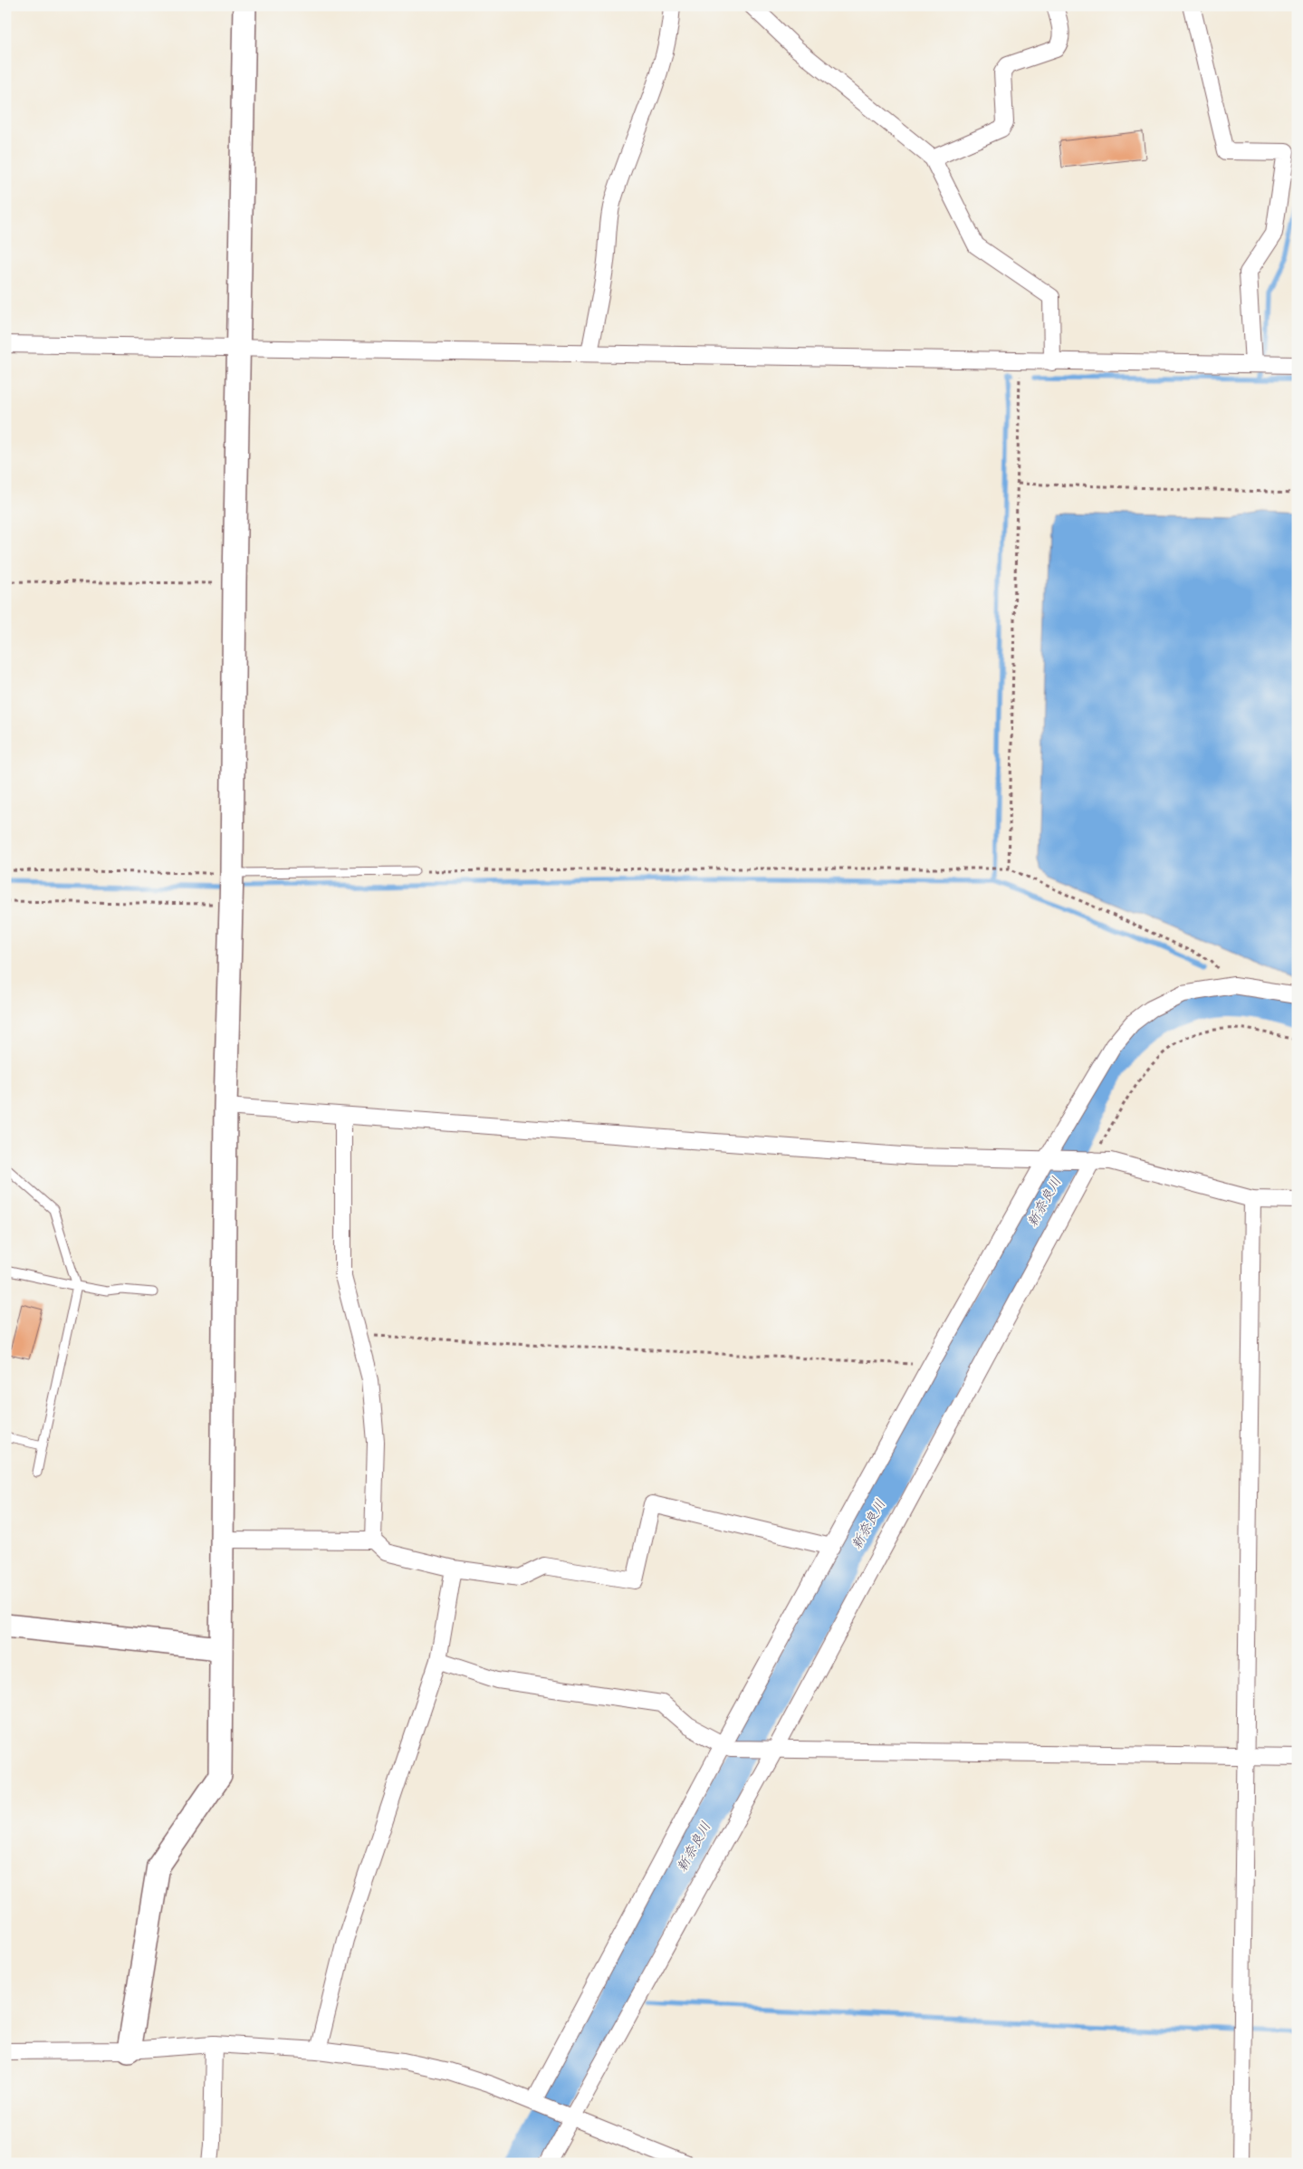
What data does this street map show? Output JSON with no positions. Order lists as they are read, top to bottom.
{
  "water": ["新奈良川"]
}
